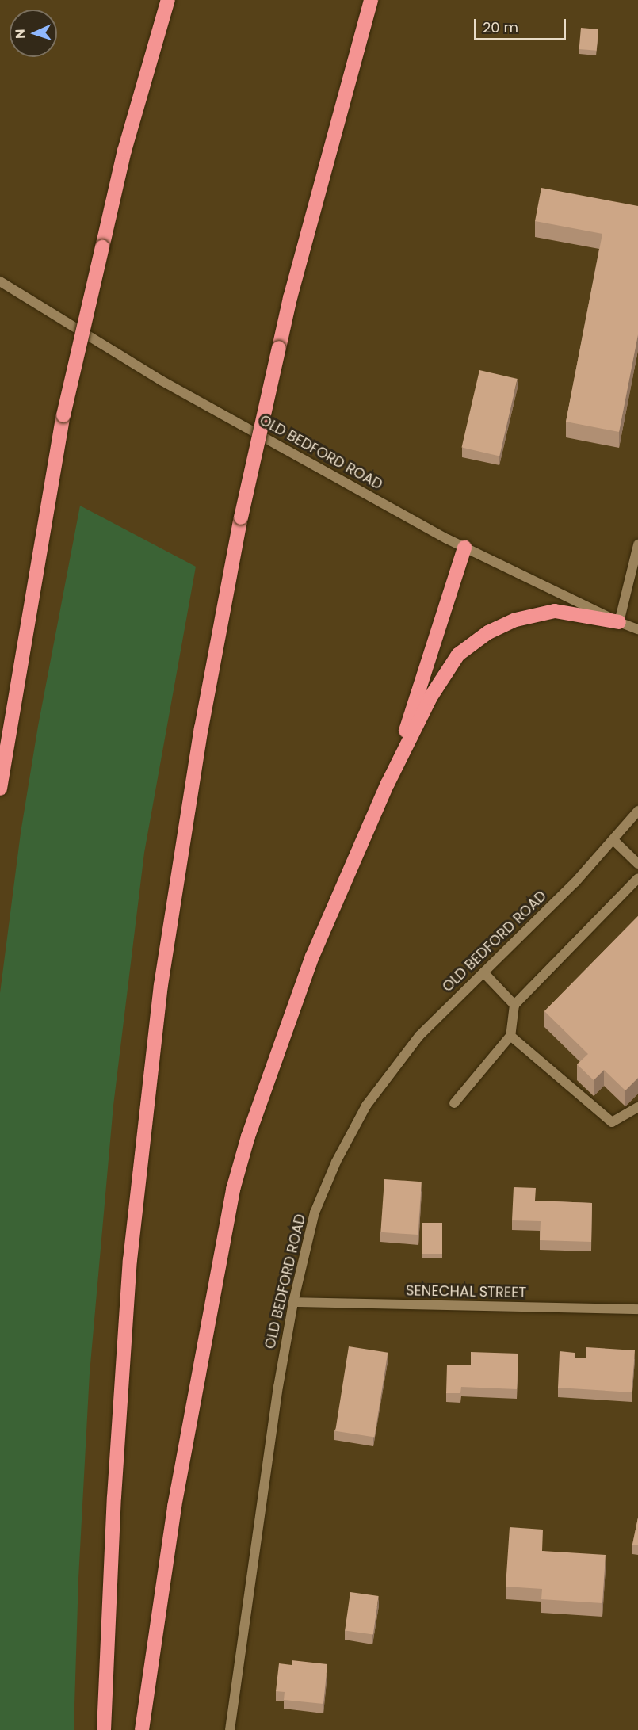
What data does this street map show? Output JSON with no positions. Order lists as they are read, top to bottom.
{
  "streets": {
    "street": ["OLD BEDFORD ROAD", "SENECHAL STREET"]
  },
  "crossings": [
    ["OLD BEDFORD ROAD", "SENECHAL STREET"]
  ],
  "scale_bar": "20 m",
  "north": "left"
}
